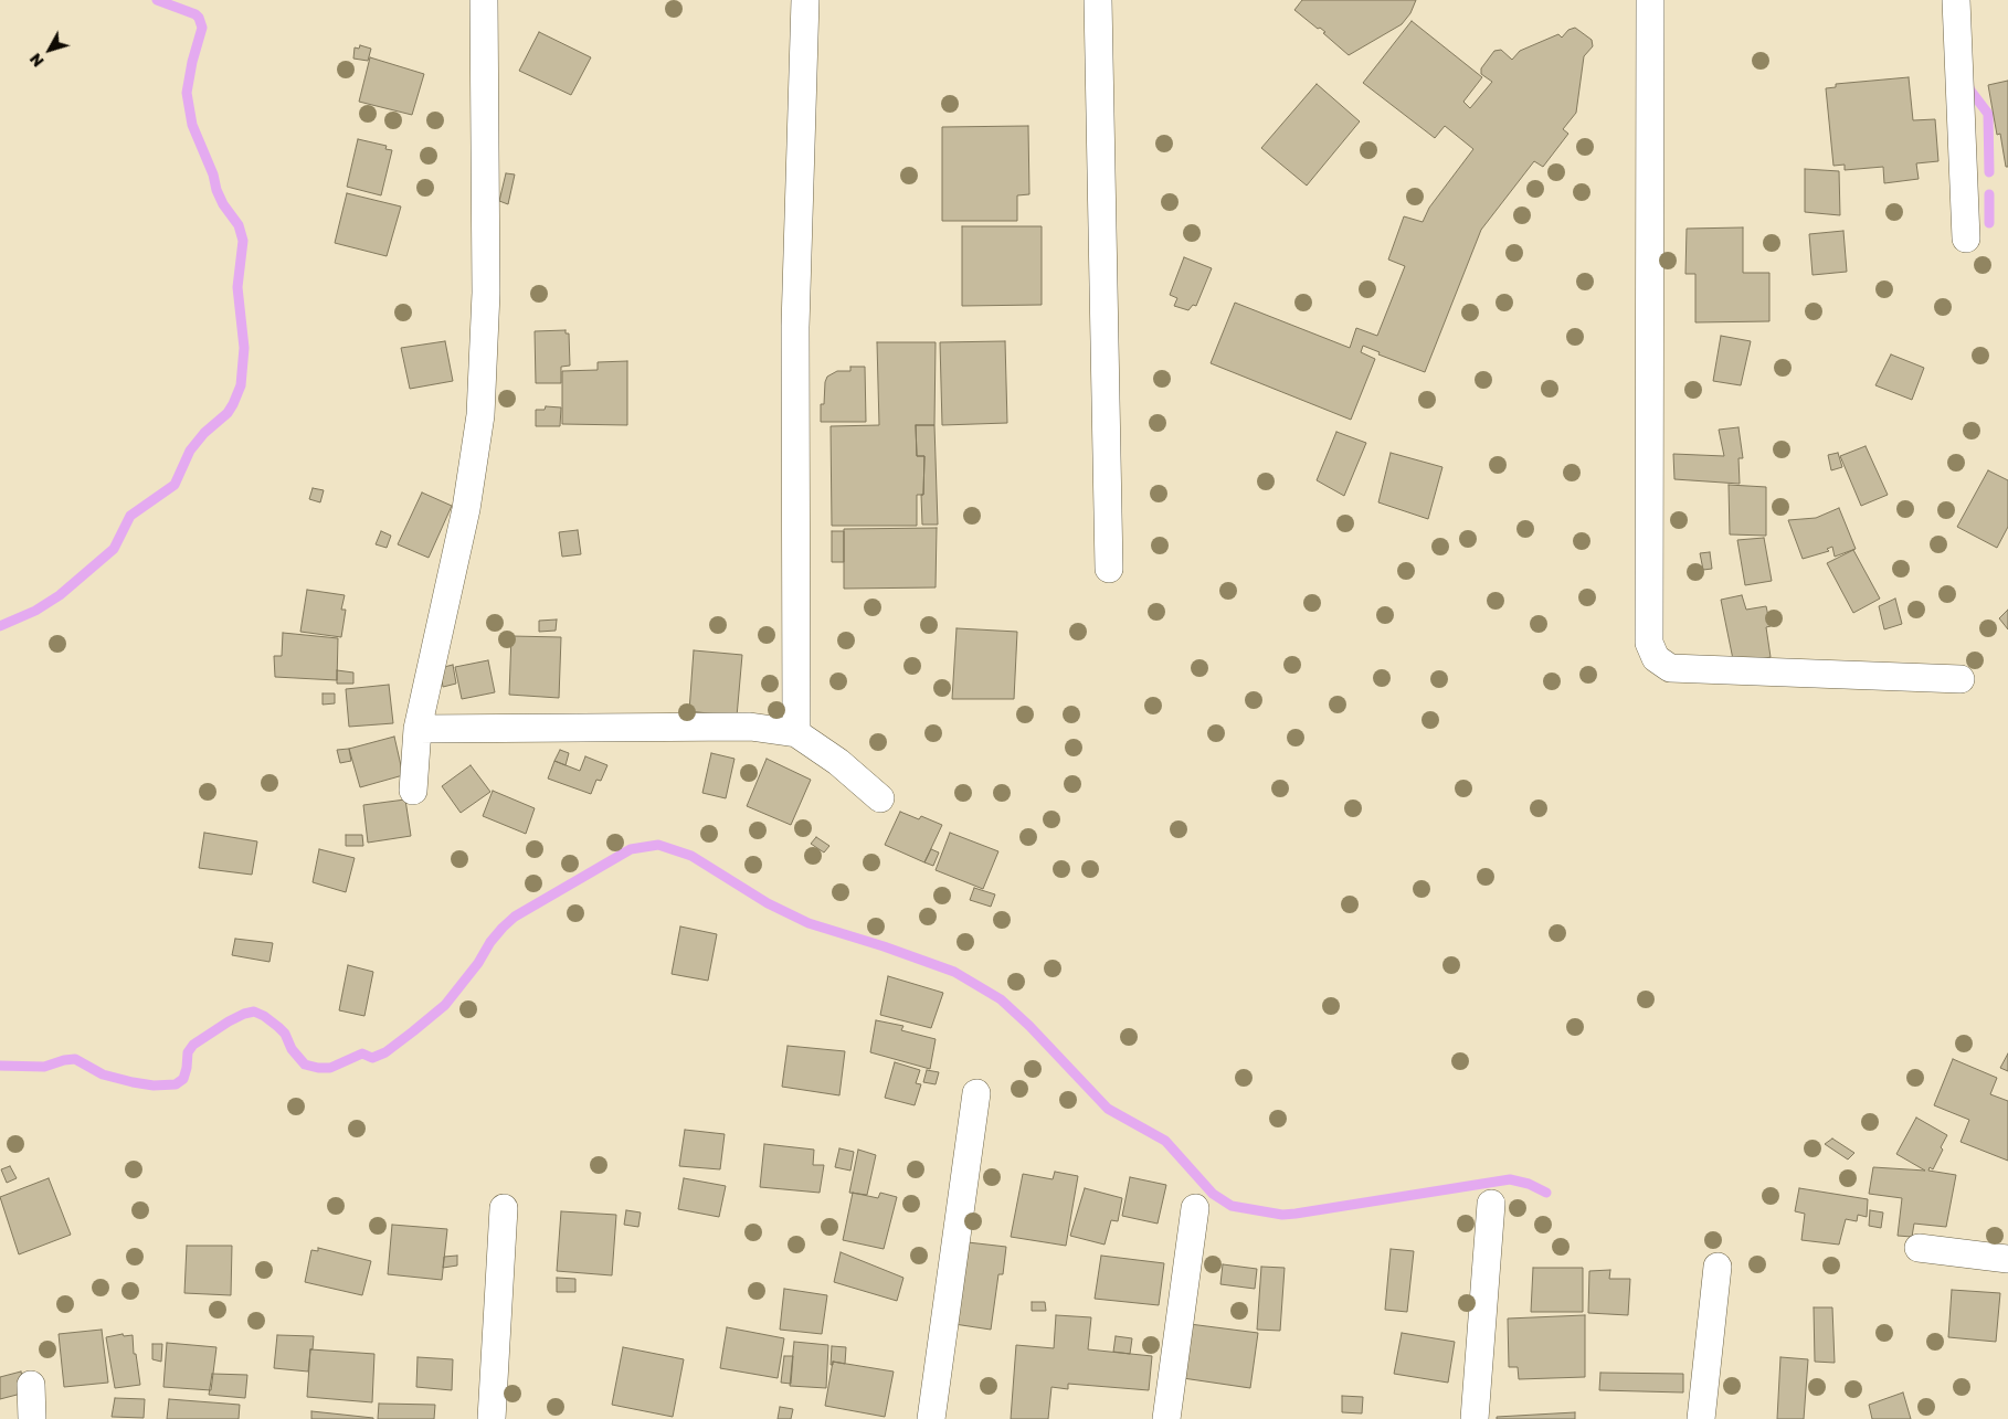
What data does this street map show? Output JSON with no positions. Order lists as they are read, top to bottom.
{
  "north": "bottom left"
}
